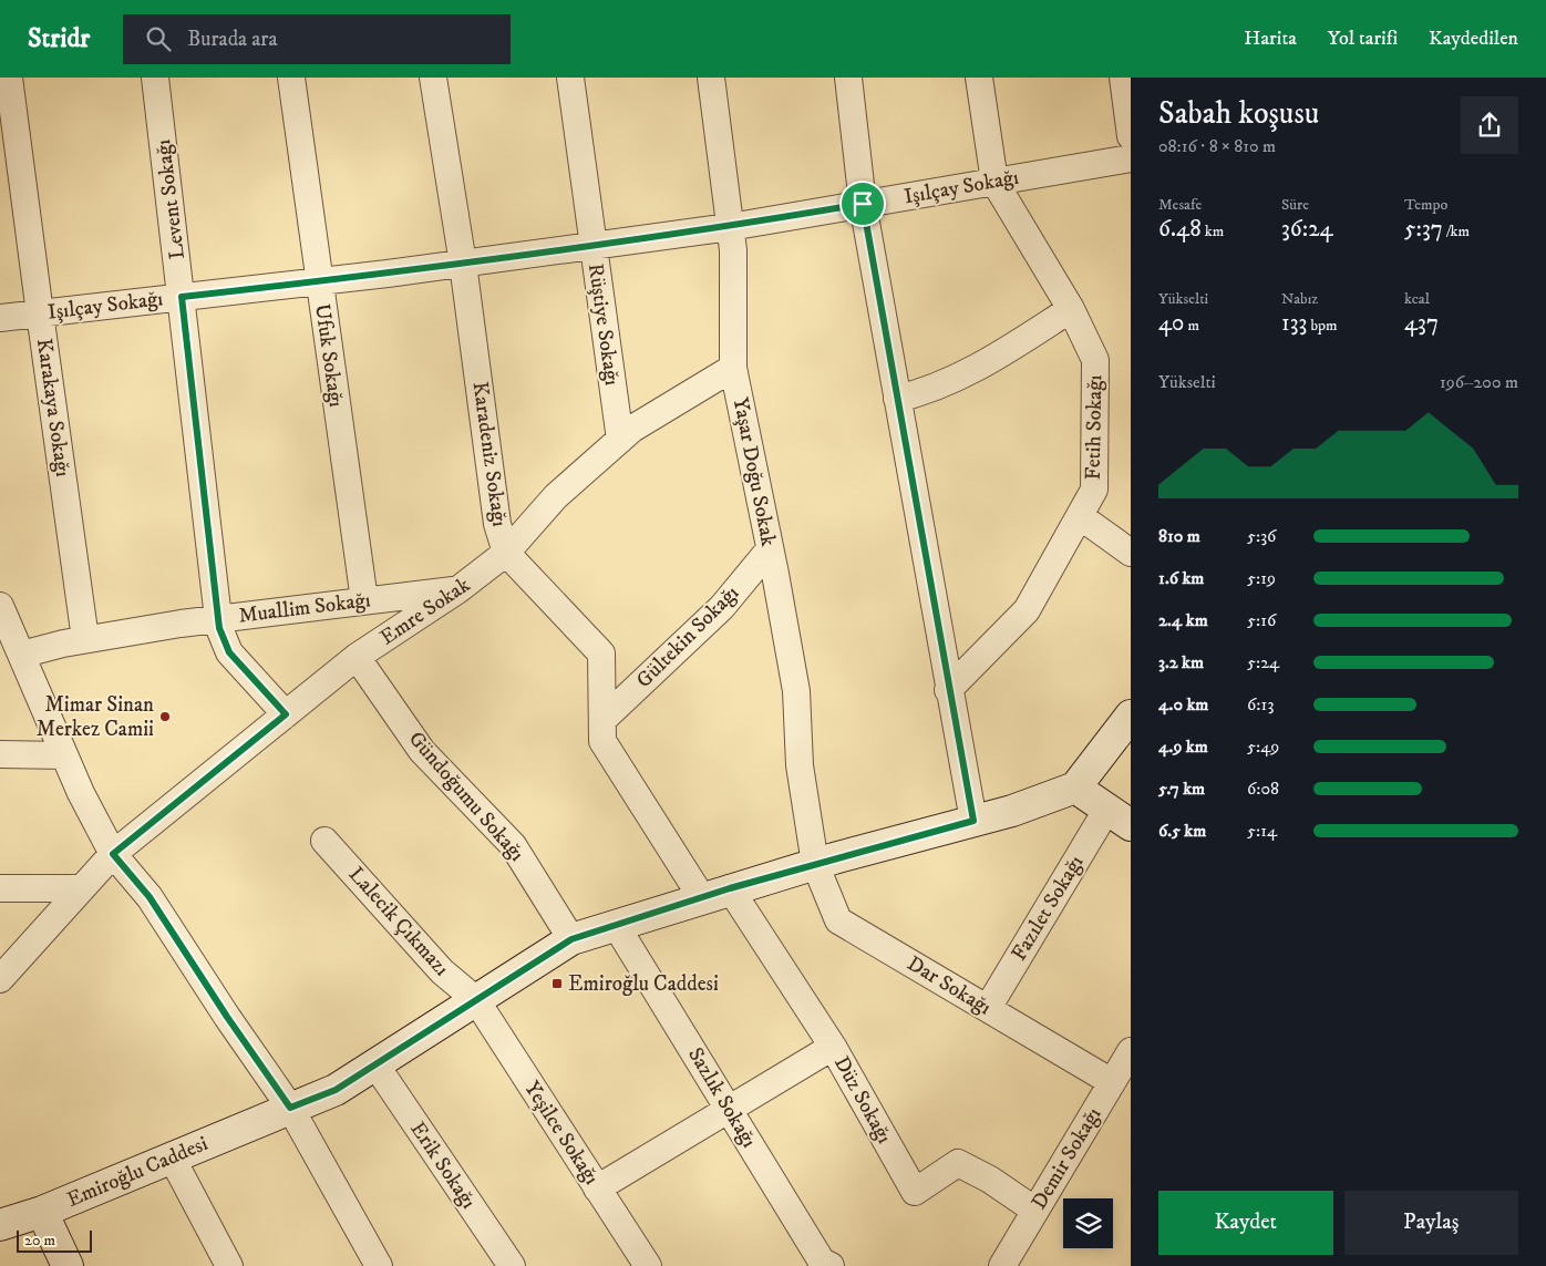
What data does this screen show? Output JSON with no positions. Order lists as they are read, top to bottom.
{
  "streets": {
    "street": [
      "Işılçay Sokağı",
      "Levent Sokağı",
      "Rüştiye Sokağı",
      "Ufuk Sokağı",
      "Karakaya Sokağı",
      "Fetih Sokağı",
      "Karadeniz Sokağı",
      "Yaşar Doğu Sokak",
      "Muallim Sokağı",
      "Emre Sokak",
      "Gültekin Sokağı",
      "Gündoğumu Sokağı",
      "Fazılet Sokağı",
      "Lalecik Çıkmazı",
      "Dar Sokağı",
      "Sazlık Sokağı",
      "Düz Sokağı",
      "Yeşilce Sokağı",
      "Demir Sokağı",
      "Erik Sokağı",
      "Emiroğlu Caddesi"
    ]
  },
  "crossings": [
    ["Işılçay Sokağı", "Levent Sokağı"],
    ["Işılçay Sokağı", "Rüştiye Sokağı"],
    ["Işılçay Sokağı", "Ufuk Sokağı"],
    ["Işılçay Sokağı", "Karakaya Sokağı"],
    ["Işılçay Sokağı", "Fetih Sokağı"],
    ["Işılçay Sokağı", "Karadeniz Sokağı"],
    ["Işılçay Sokağı", "Yaşar Doğu Sokak"],
    ["Levent Sokağı", "Muallim Sokağı"],
    ["Levent Sokağı", "Emre Sokak"],
    ["Rüştiye Sokağı", "Emre Sokak"],
    ["Ufuk Sokağı", "Muallim Sokağı"],
    ["Karakaya Sokağı", "Muallim Sokağı"],
    ["Karadeniz Sokağı", "Emre Sokak"],
    ["Karadeniz Sokağı", "Gültekin Sokağı"],
    ["Karadeniz Sokağı", "Emiroğlu Caddesi"],
    ["Yaşar Doğu Sokak", "Emre Sokak"],
    ["Yaşar Doğu Sokak", "Gültekin Sokağı"],
    ["Yaşar Doğu Sokak", "Dar Sokağı"],
    ["Yaşar Doğu Sokak", "Emiroğlu Caddesi"],
    ["Muallim Sokağı", "Emre Sokak"],
    ["Emre Sokak", "Gündoğumu Sokağı"],
    ["Gündoğumu Sokağı", "Emiroğlu Caddesi"],
    ["Fazılet Sokağı", "Dar Sokağı"],
    ["Lalecik Çıkmazı", "Yeşilce Sokağı"],
    ["Lalecik Çıkmazı", "Emiroğlu Caddesi"],
    ["Dar Sokağı", "Demir Sokağı"],
    ["Dar Sokağı", "Emiroğlu Caddesi"],
    ["Sazlık Sokağı", "Emiroğlu Caddesi"],
    ["Düz Sokağı", "Demir Sokağı"],
    ["Düz Sokağı", "Emiroğlu Caddesi"],
    ["Yeşilce Sokağı", "Emiroğlu Caddesi"],
    ["Erik Sokağı", "Emiroğlu Caddesi"]
  ],
  "places": {
    "other": ["Mimar Sinan Merkez Camii"],
    "transit": ["Emiroğlu Caddesi"]
  },
  "scale_bar": "20 m",
  "page": {
    "header": "Stridr",
    "search": "Burada ara",
    "nav": ["Harita", "Yol tarifi", "Kaydedilen"],
    "heading": ["Sabah koşusu", "08:16 · 8 × 810 m"],
    "stats": [
      ["Mesafe", "6.48 km"],
      ["Süre", "36:24"],
      ["Tempo", "5:37 /km"],
      ["Yükselti", "40 m"],
      ["Nabız", "133 bpm"],
      ["kcal", "437"]
    ],
    "chart": ["Yükselti", "196–200 m"],
    "list": [
      {
        "name": "810 m",
        "note": "5:36"
      },
      {
        "name": "1.6 km",
        "note": "5:19"
      },
      {
        "name": "2.4 km",
        "note": "5:16"
      },
      {
        "name": "3.2 km",
        "note": "5:24"
      },
      {
        "name": "4.0 km",
        "note": "6:13"
      },
      {
        "name": "4.9 km",
        "note": "5:49"
      },
      {
        "name": "5.7 km",
        "note": "6:08"
      },
      {
        "name": "6.5 km",
        "note": "5:14"
      }
    ],
    "buttons": ["Kaydet", "Paylaş"],
    "scale": "20 m"
  }
}
